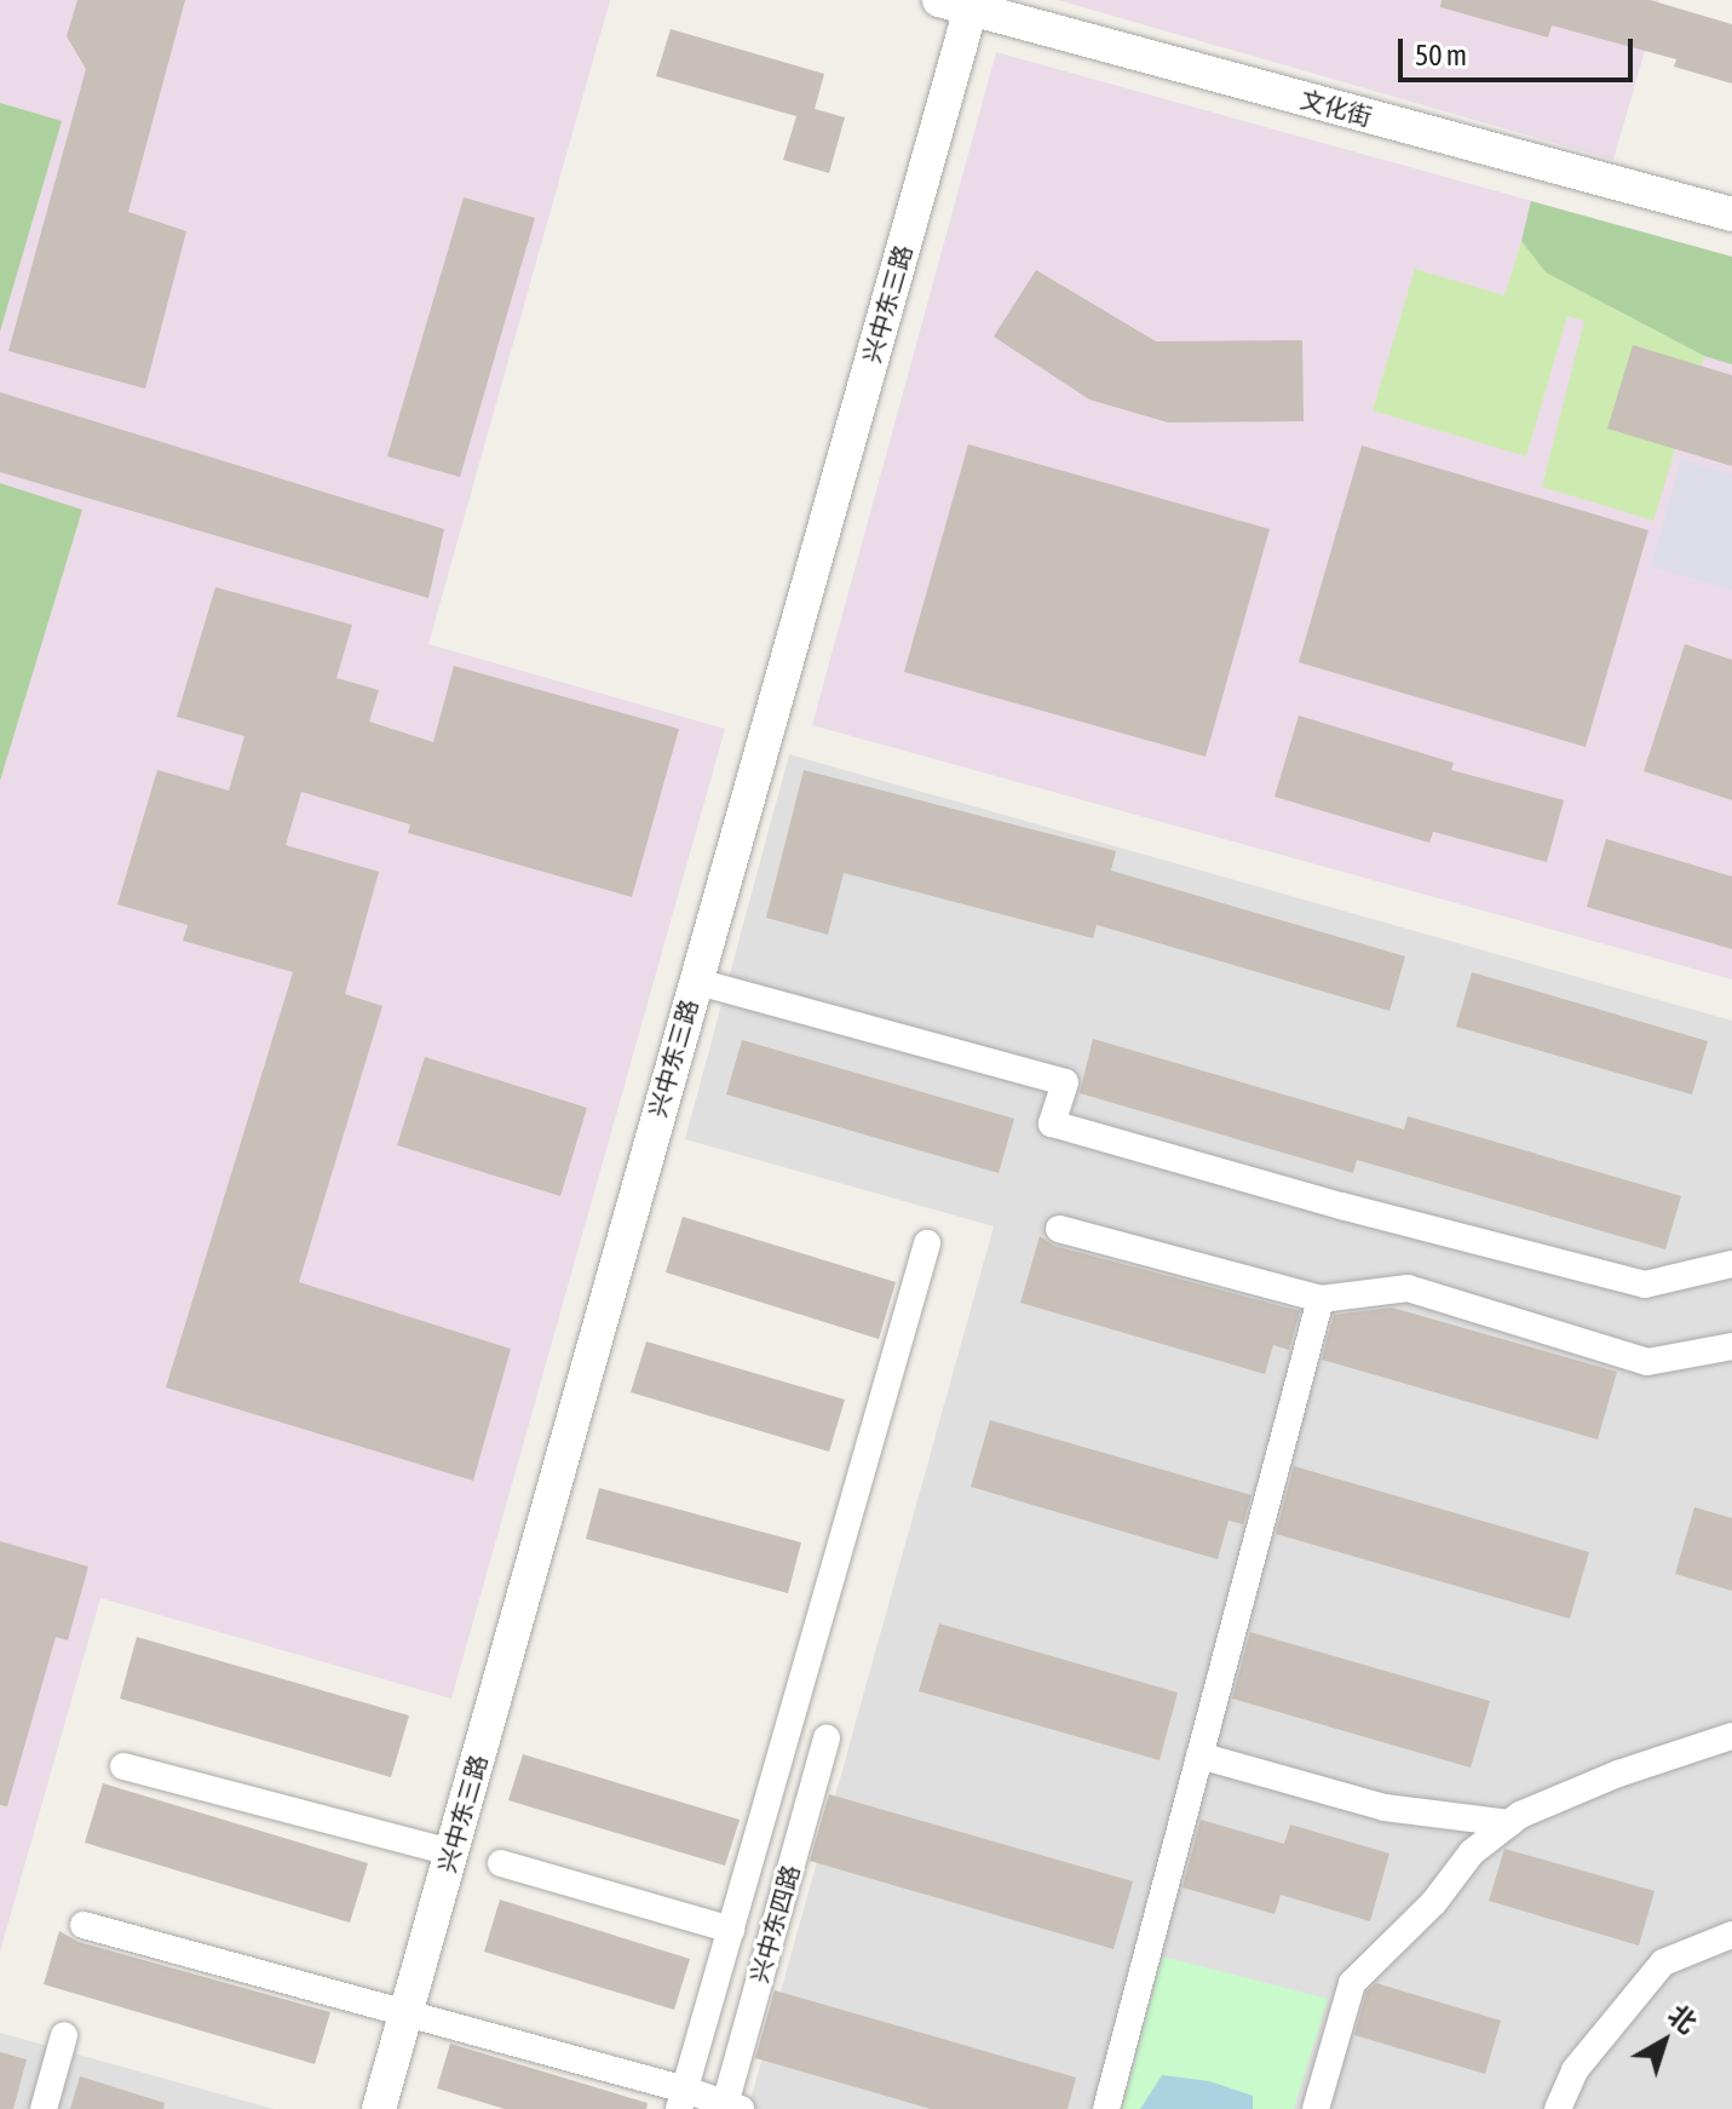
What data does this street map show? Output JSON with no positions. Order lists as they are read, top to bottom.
{
  "streets": {
    "street": ["文化街", "兴中东三路", "兴中东四路"]
  },
  "crossings": [
    ["文化街", "兴中东三路"]
  ],
  "scale_bar": "50 m",
  "north": "top right"
}
